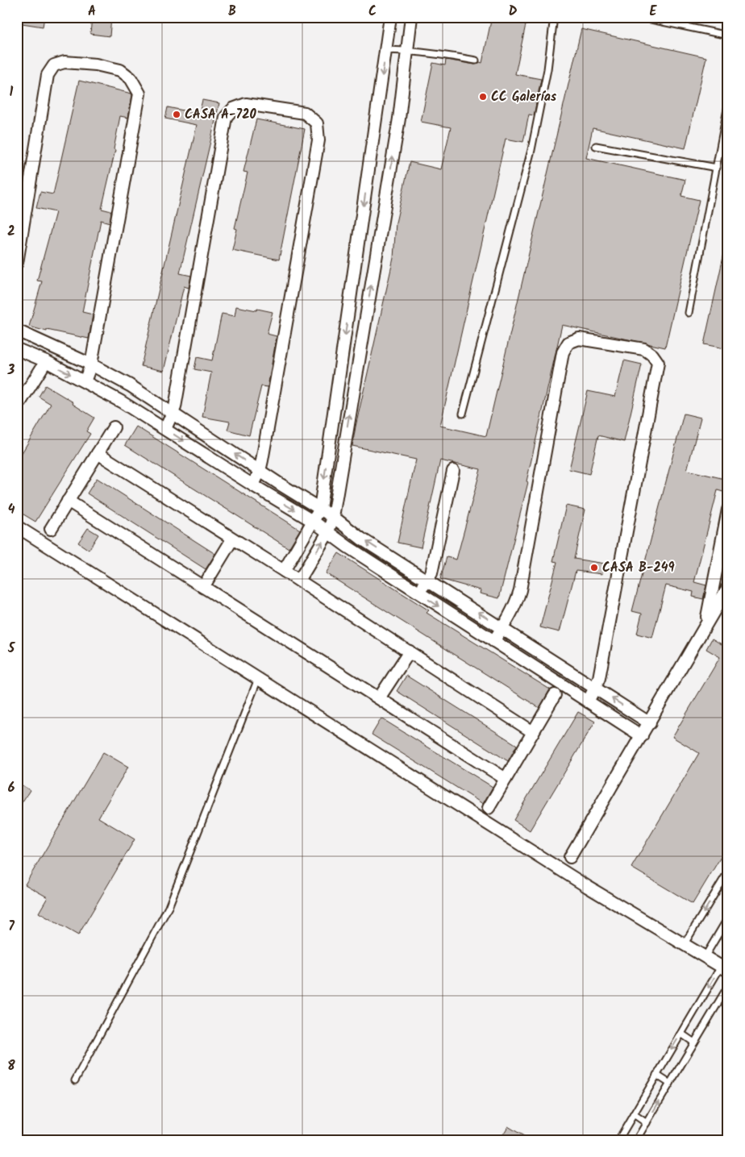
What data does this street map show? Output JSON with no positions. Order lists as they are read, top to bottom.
{
  "places": ["CC Galerías", "CASA A-720", "CASA B-249"],
  "grid": {
    "columns": [
      "A",
      "B",
      "C",
      "D",
      "E"
    ],
    "rows": [
      "1",
      "2",
      "3",
      "4",
      "5",
      "6",
      "7",
      "8"
    ]
  }
}
